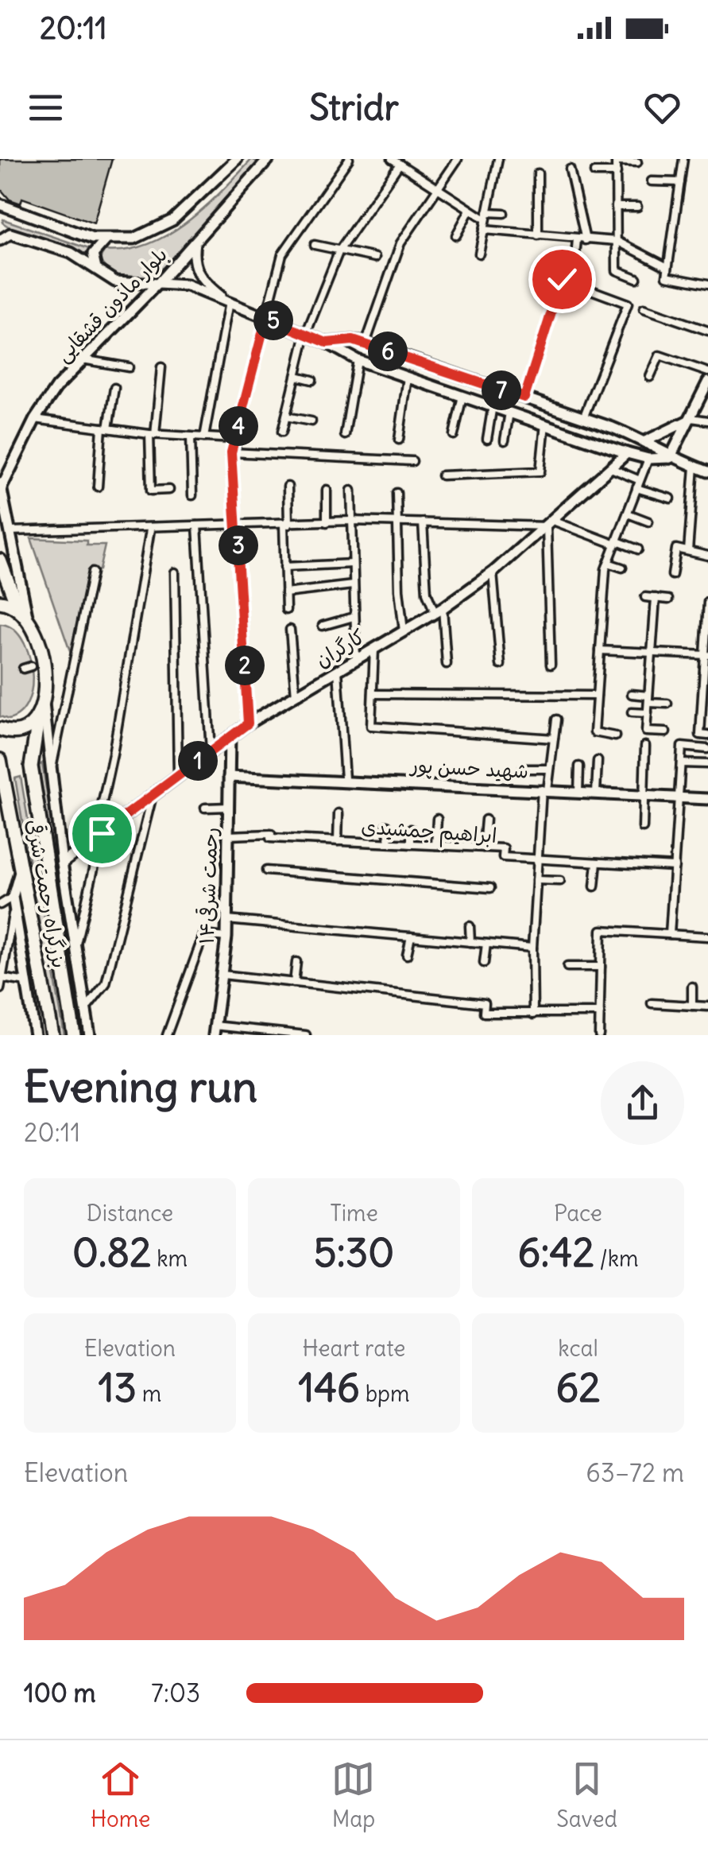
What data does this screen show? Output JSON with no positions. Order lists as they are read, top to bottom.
{
  "streets": {
    "highway": ["بزرگراه رحمت شرقی"],
    "street": [
      "بلوار ماذون قشقایی",
      "کارگران",
      "شهید حسن پور",
      "ابراهیم جمشیدی",
      "۱۴رحمت شرقی"
    ]
  },
  "crossings": [
    ["کارگران", "۱۴رحمت شرقی"],
    ["شهید حسن پور", "۱۴رحمت شرقی"],
    ["ابراهیم جمشیدی", "۱۴رحمت شرقی"]
  ],
  "page": {
    "status": "20:11",
    "header": "Stridr",
    "pins": [
      "5",
      "6",
      "7",
      "4",
      "3",
      "2",
      "1"
    ],
    "heading": ["Evening run", "20:11"],
    "stats": [
      ["Distance", "0.82 km"],
      ["Time", "5:30"],
      ["Pace", "6:42 /km"],
      ["Elevation", "13 m"],
      ["Heart rate", "146 bpm"],
      ["kcal", "62"]
    ],
    "chart": ["Elevation", "63–72 m"],
    "list": [
      {
        "name": "100 m",
        "note": "7:03"
      }
    ],
    "tabs": ["Home", "Map", "Saved"]
  }
}
